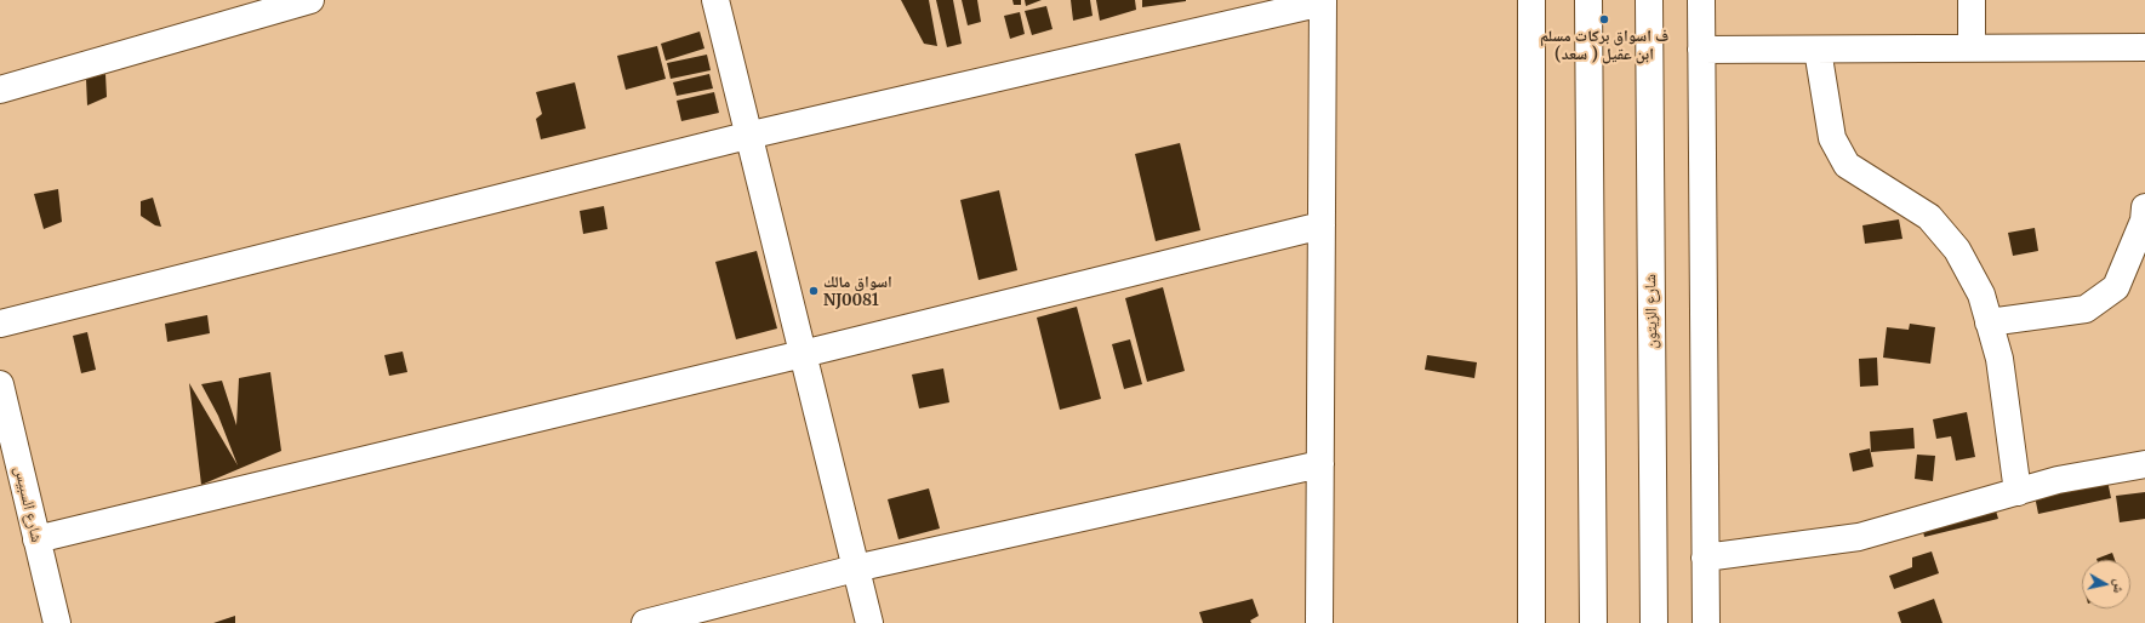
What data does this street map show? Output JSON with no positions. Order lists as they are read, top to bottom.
{
  "streets": {
    "street": ["شارع الزيتون", "شارع السبيس"]
  },
  "places": ["ف اسواق بركات مسلم ابن عقيل ( سعد)", "اسواق مالك NJ0081"],
  "north": "right"
}
